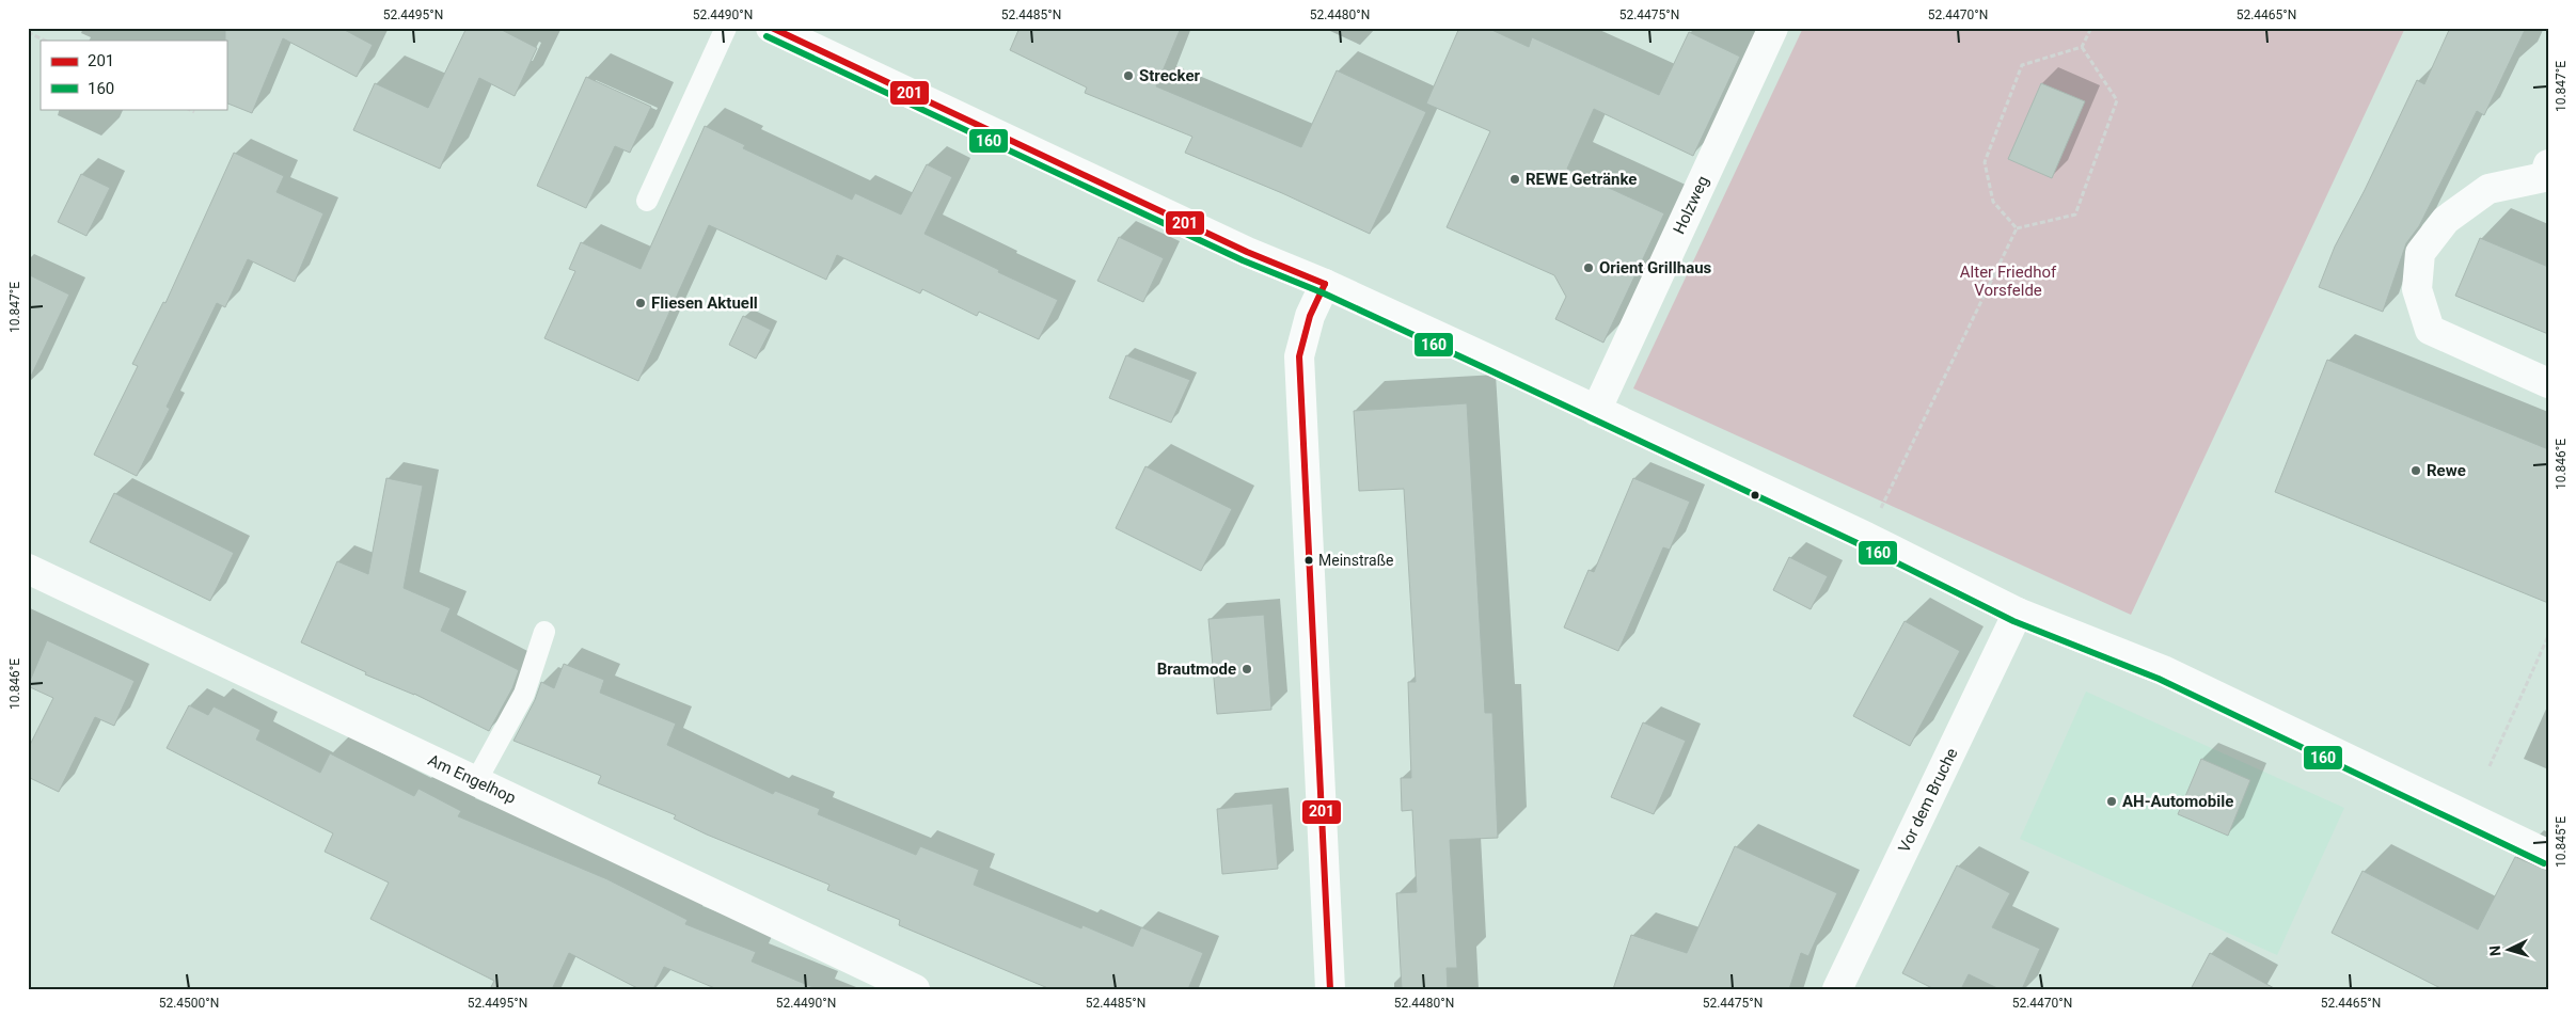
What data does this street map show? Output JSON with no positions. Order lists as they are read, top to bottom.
{
  "streets": {
    "street": ["Holzweg", "Am Engelhop", "Vor dem Bruche"]
  },
  "parks": ["Alter Friedhof Vorsfelde"],
  "places": [
    "Strecker",
    "REWE Getränke",
    "Orient Grillhaus",
    "Fliesen Aktuell",
    "Rewe",
    "Meinstraße",
    "Brautmode",
    "AH-Automobile"
  ],
  "lines": ["transit line 201", "transit line 160"],
  "legend": ["201", "160"],
  "north": "left",
  "coordinates": [
    "52.4495°N",
    "52.4490°N",
    "52.4485°N",
    "52.4480°N",
    "52.4475°N",
    "52.4470°N",
    "52.4465°N",
    "10.847°E",
    "10.846°E",
    "10.845°E",
    "52.4500°N"
  ]
}
